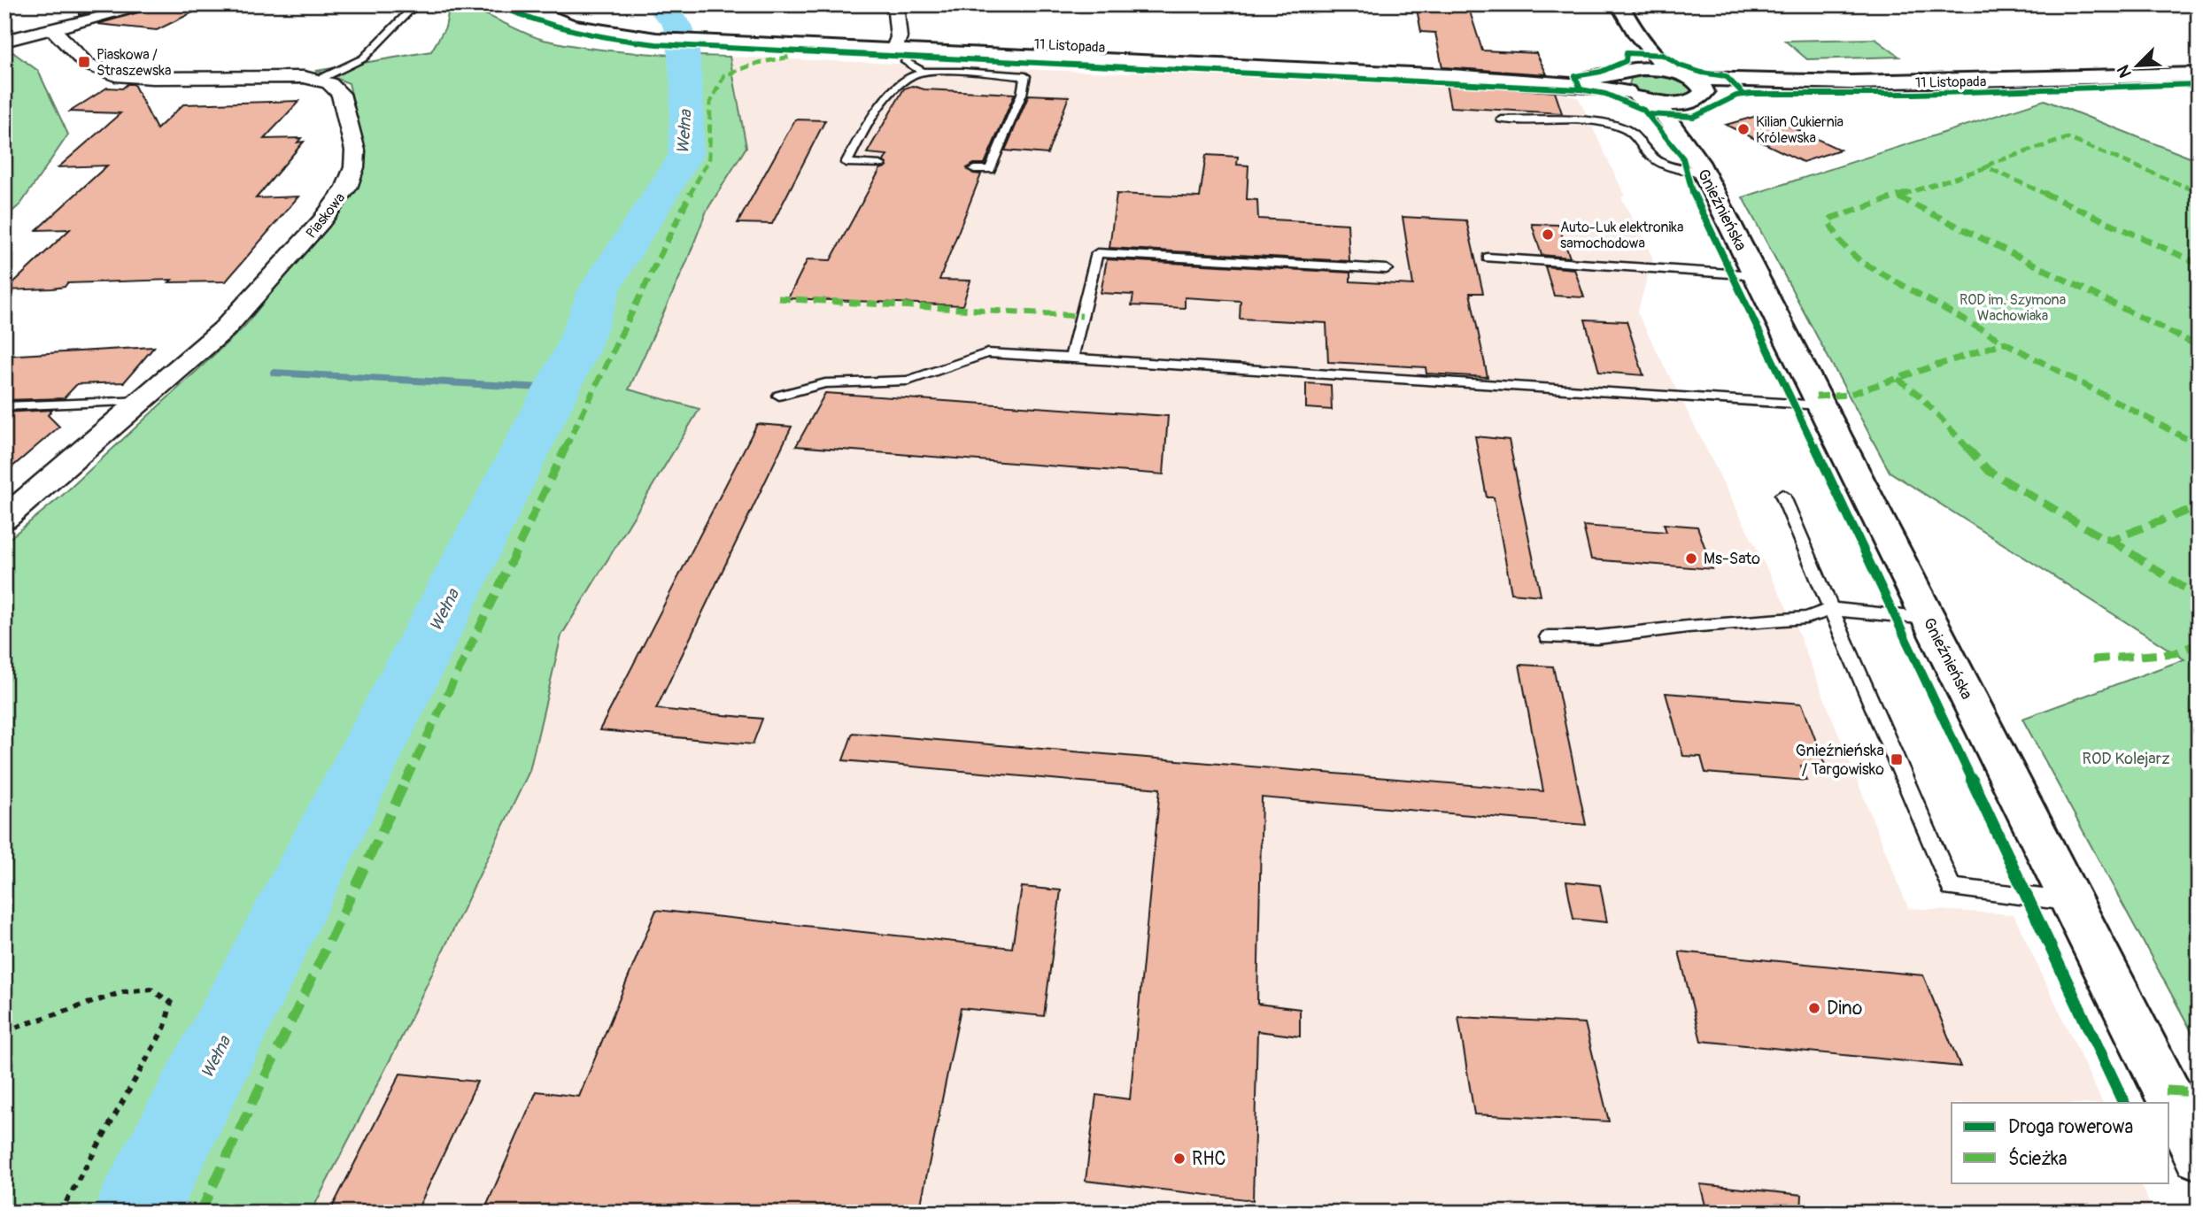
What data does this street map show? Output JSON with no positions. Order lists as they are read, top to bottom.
{
  "streets": {
    "main road": ["11 Listopada", "Gnieźnieńska"],
    "street": ["Piaskowa"]
  },
  "crossings": [
    ["11 Listopada", "Gnieźnieńska"]
  ],
  "water": ["Wełna"],
  "parks": ["ROD im. Szymona Wachowiaka", "ROD Kolejarz"],
  "places": {
    "transit": ["Piaskowa / Straszewska", "Gnieźnieńska / Targowisko"],
    "other": [
      "Kilian Cukiernia Królewska",
      "Auto-Luk elektronika samochodowa",
      "Ms-Sato",
      "Dino",
      "RHC"
    ]
  },
  "legend": ["Droga rowerowa", "Ścieżka"],
  "north": "bottom left"
}
